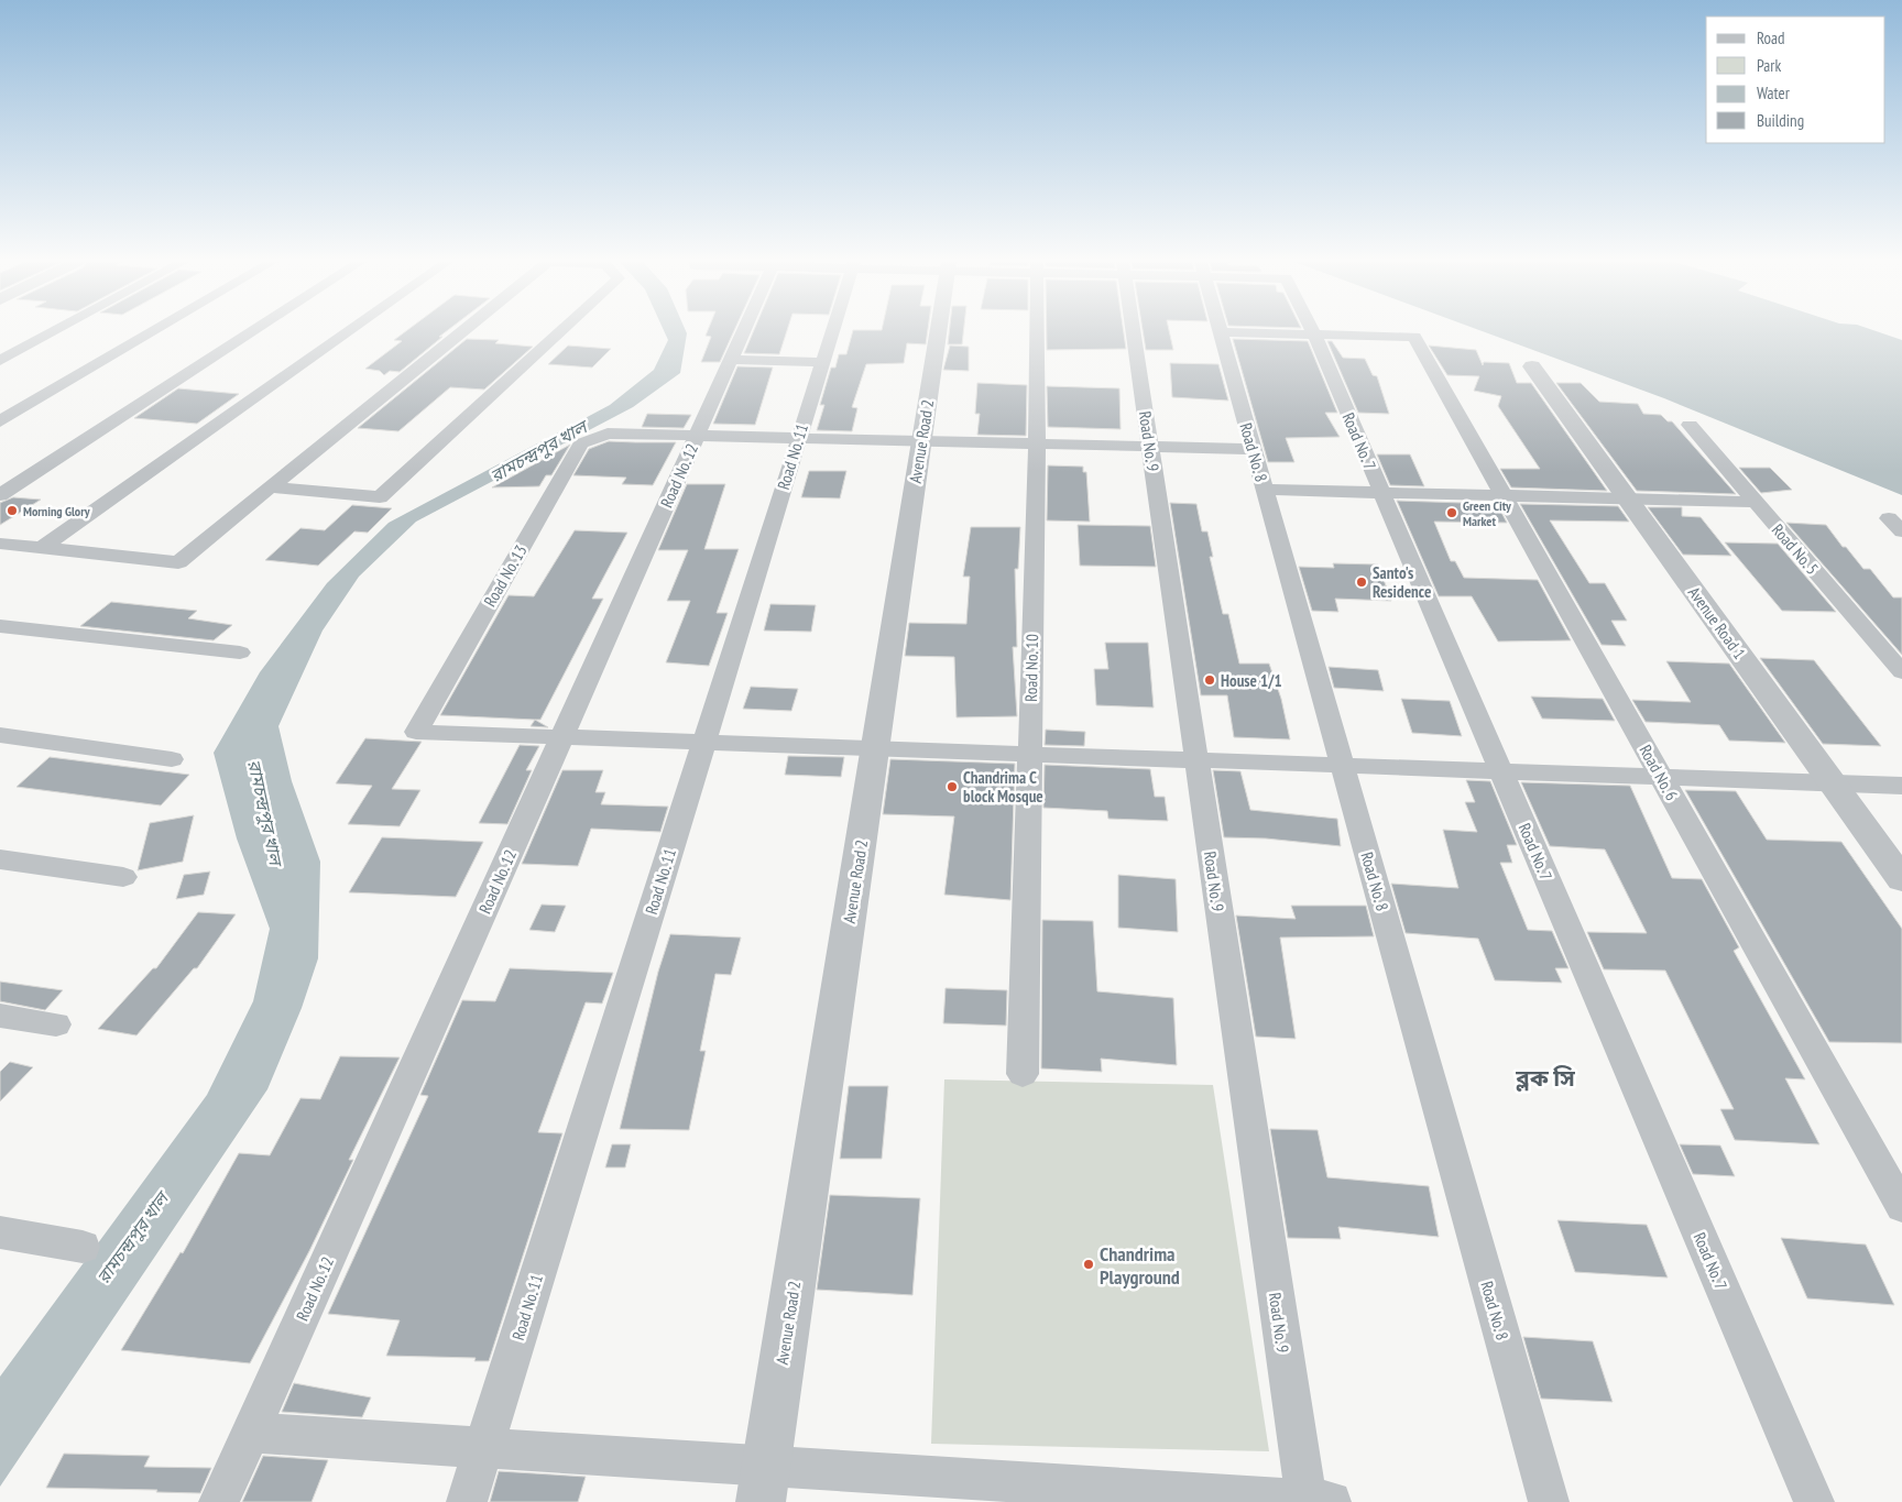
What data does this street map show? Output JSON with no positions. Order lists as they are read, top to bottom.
{
  "streets": {
    "street": [
      "Avenue Road 2",
      "Road No. 9",
      "Road No. 7",
      "Road No. 8",
      "Road No. 11",
      "Road No. 12",
      "Road No. 5",
      "Road No. 13",
      "Avenue Road 1",
      "Road No. 10",
      "Road No. 6"
    ]
  },
  "crossings": [
    ["Avenue Road 2", "Road No. 13"],
    ["Road No. 9", "Road No. 13"],
    ["Road No. 7", "Road No. 6"],
    ["Road No. 8", "Road No. 13"],
    ["Road No. 11", "Road No. 13"],
    ["Road No. 12", "Road No. 13"],
    ["Road No. 13", "Road No. 10"]
  ],
  "districts": ["ব্লক সি"],
  "water": ["রামচন্দ্রপুর খাল"],
  "places": [
    "Morning Glory",
    "Green City Market",
    "Santo's Residence",
    "House 1/1",
    "Chandrima C block Mosque",
    "Chandrima Playground"
  ],
  "legend": [
    "Road",
    "Park",
    "Water",
    "Building"
  ]
}
